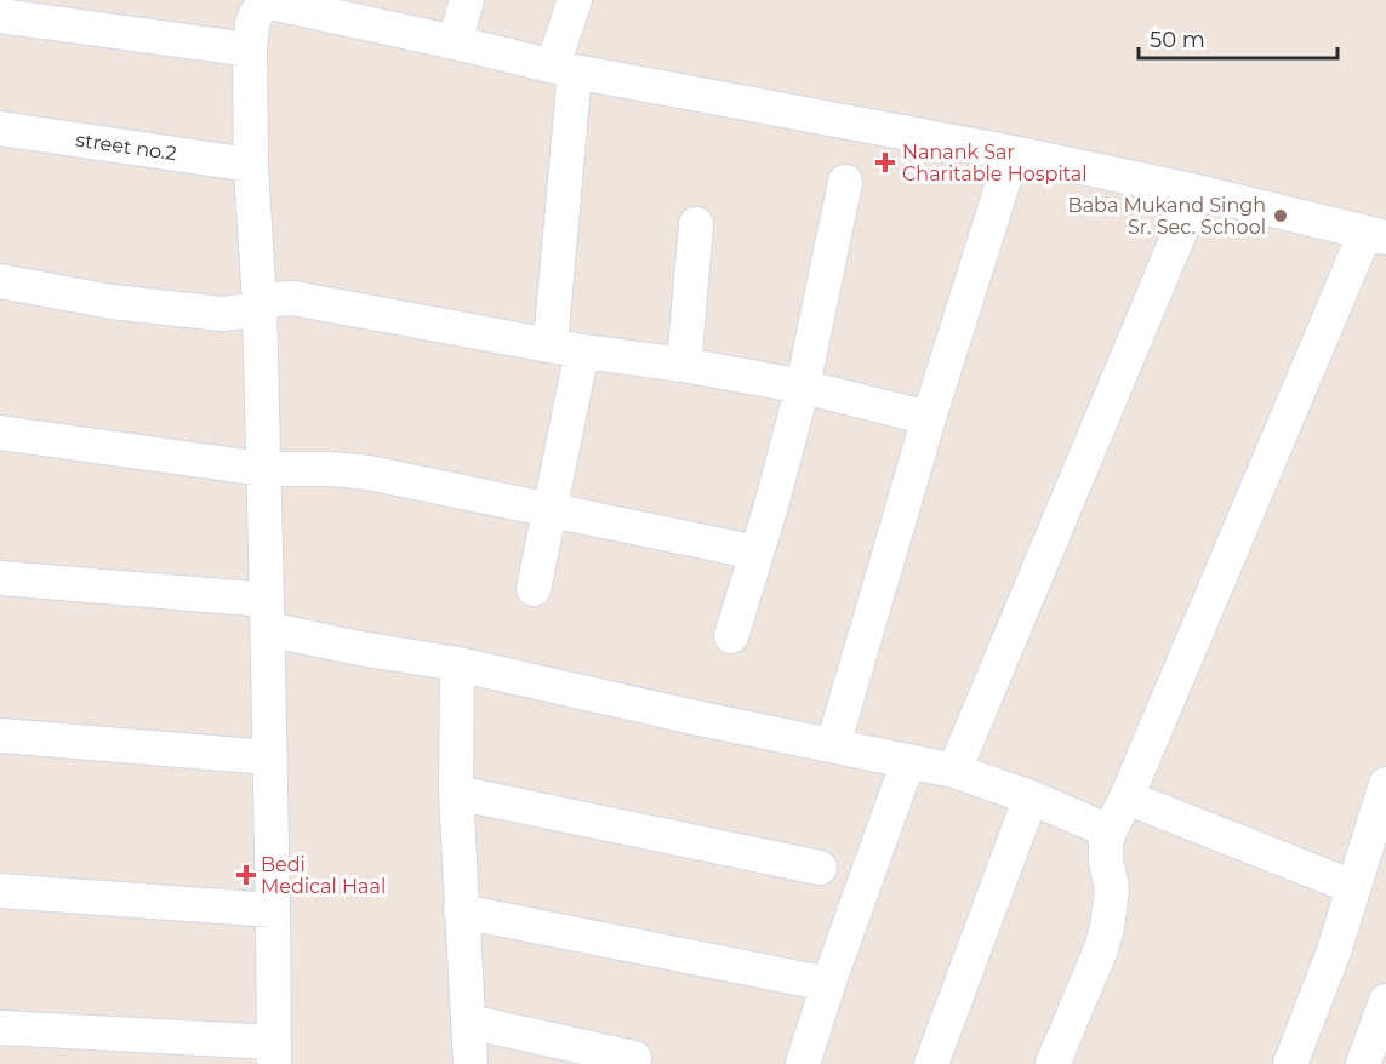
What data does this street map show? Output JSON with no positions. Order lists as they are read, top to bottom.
{
  "streets": {
    "street": ["street no.2"]
  },
  "places": {
    "health": ["Nanank Sar Charitable Hospital", "Bedi Medical Haal"],
    "other": ["Baba Mukand Singh Sr. Sec. School"]
  },
  "scale_bar": "50 m"
}
